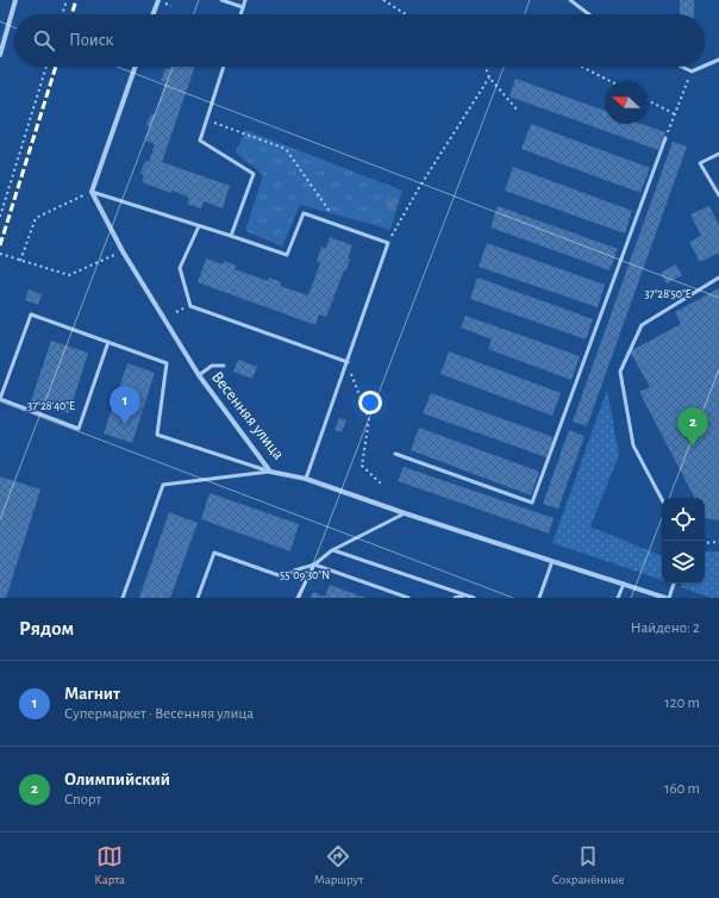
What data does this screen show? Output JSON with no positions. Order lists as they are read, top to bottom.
{
  "streets": {
    "street": ["Весенняя улица"]
  },
  "north": "left",
  "page": {
    "search": "Поиск",
    "pins": ["1", "2"],
    "heading": ["Рядом", "Найдено: 2"],
    "list": [
      {
        "mark": "1",
        "name": "Магнит",
        "note": "Супермаркет · Весенняя улица",
        "value": "120 m"
      },
      {
        "mark": "2",
        "name": "Олимпийский",
        "note": "Спорт",
        "value": "160 m"
      }
    ],
    "nav": ["Карта", "Маршрут", "Сохранённые"]
  },
  "coordinates": ["37°28'50\"E", "37°28'40\"E", "55°09'30\"N"]
}
